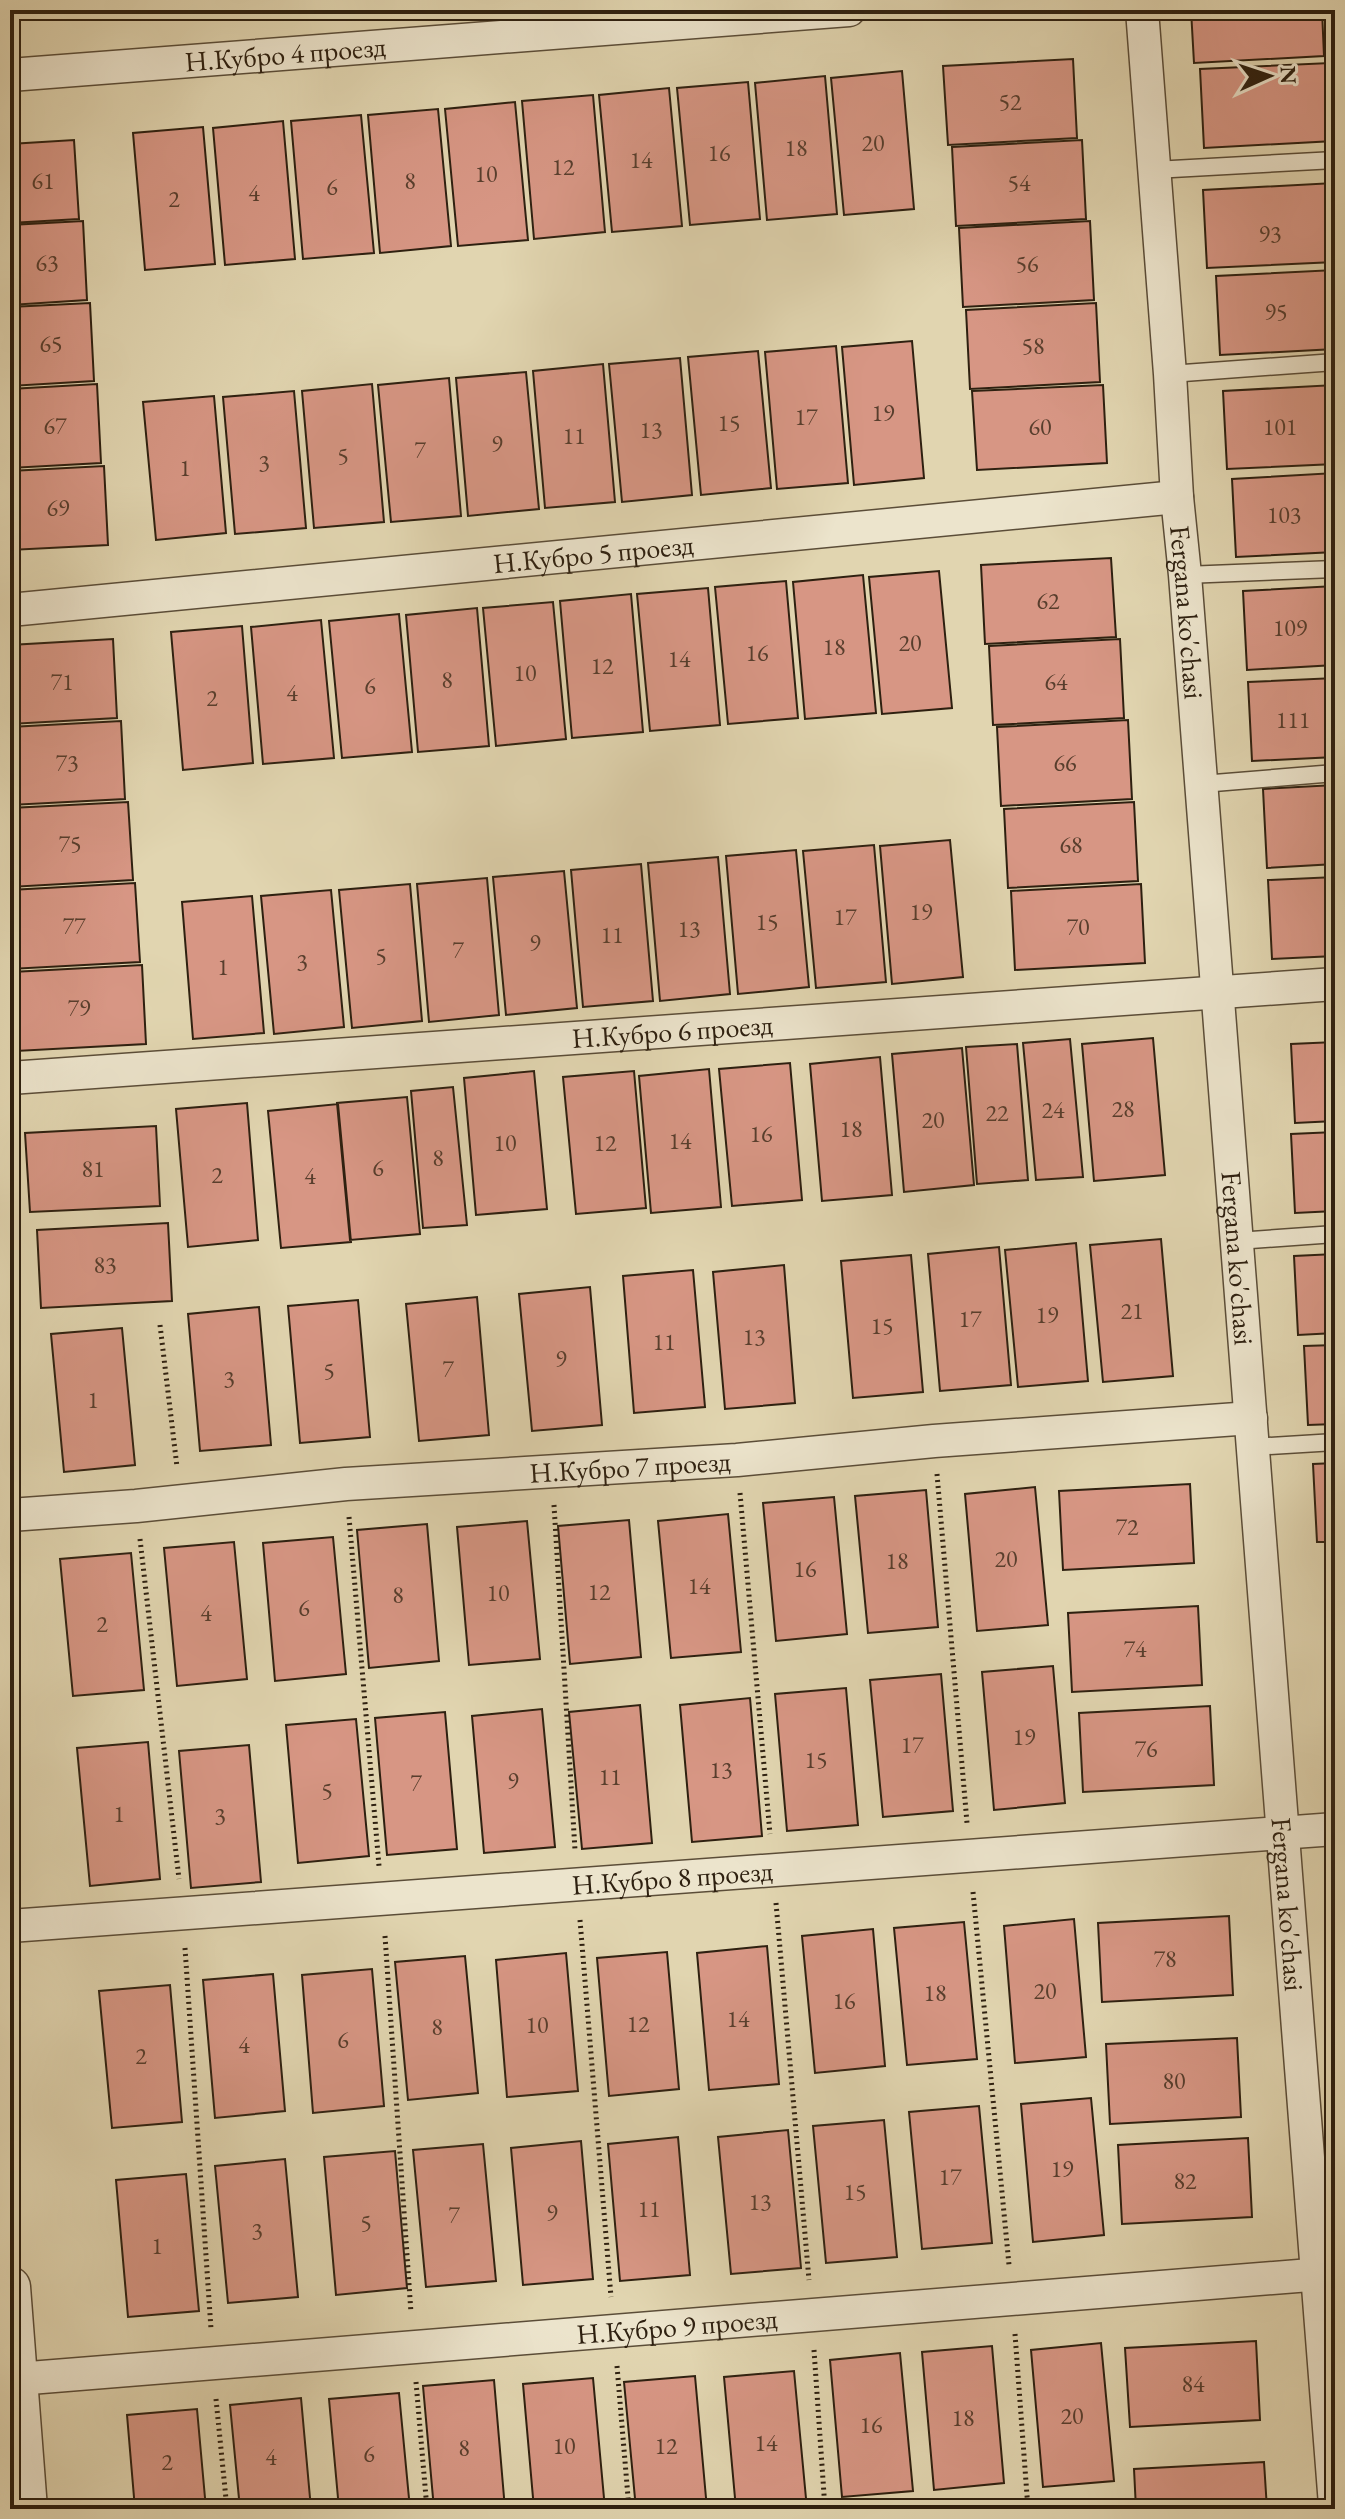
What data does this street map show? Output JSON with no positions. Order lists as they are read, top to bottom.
{
  "streets": {
    "street": [
      "Н.Кубро 4 проезд",
      "Н.Кубро 5 проезд",
      "Fergana ko'chasi",
      "Н.Кубро 6 проезд",
      "Н.Кубро 7 проезд",
      "Н.Кубро 8 проезд",
      "Н.Кубро 9 проезд"
    ]
  },
  "crossings": [
    ["Н.Кубро 5 проезд", "Fergana ko'chasi"],
    ["Fergana ko'chasi", "Н.Кубро 6 проезд"],
    ["Fergana ko'chasi", "Н.Кубро 7 проезд"],
    ["Fergana ko'chasi", "Н.Кубро 8 проезд"],
    ["Fergana ko'chasi", "Н.Кубро 9 проезд"]
  ],
  "house_numbers": [
    "52",
    "20",
    "18",
    "16",
    "14",
    "12",
    "10",
    "61",
    "8",
    "54",
    "6",
    "4",
    "2",
    "93",
    "63",
    "56",
    "95",
    "65",
    "58",
    "19",
    "17",
    "15",
    "67",
    "60",
    "101",
    "13",
    "11",
    "9",
    "7",
    "5",
    "3",
    "1",
    "69",
    "103",
    "62",
    "109",
    "20",
    "18",
    "16",
    "14",
    "12",
    "10",
    "8",
    "71",
    "64",
    "6",
    "4",
    "2",
    "111",
    "73",
    "66",
    "75",
    "68",
    "19",
    "17",
    "15",
    "77",
    "70",
    "13",
    "11",
    "9",
    "7",
    "5",
    "3",
    "1",
    "79",
    "28",
    "24",
    "22",
    "20",
    "18",
    "16",
    "14",
    "10",
    "12",
    "8",
    "6",
    "81",
    "2",
    "4",
    "83",
    "21",
    "19",
    "17",
    "15",
    "13",
    "11",
    "9",
    "7",
    "5",
    "3",
    "1",
    "72",
    "20",
    "18",
    "16",
    "14",
    "12",
    "10",
    "8",
    "6",
    "4",
    "2",
    "74",
    "19",
    "17",
    "76",
    "15",
    "13",
    "11",
    "9",
    "7",
    "5",
    "1",
    "3",
    "78",
    "20",
    "18",
    "16",
    "14",
    "12",
    "10",
    "8",
    "6",
    "4",
    "2",
    "80",
    "19",
    "17",
    "82",
    "15",
    "13",
    "11",
    "9",
    "7",
    "5",
    "3",
    "1",
    "84",
    "20",
    "18",
    "16",
    "14",
    "10",
    "12",
    "8",
    "6",
    "4",
    "2"
  ],
  "north": "right"
}
